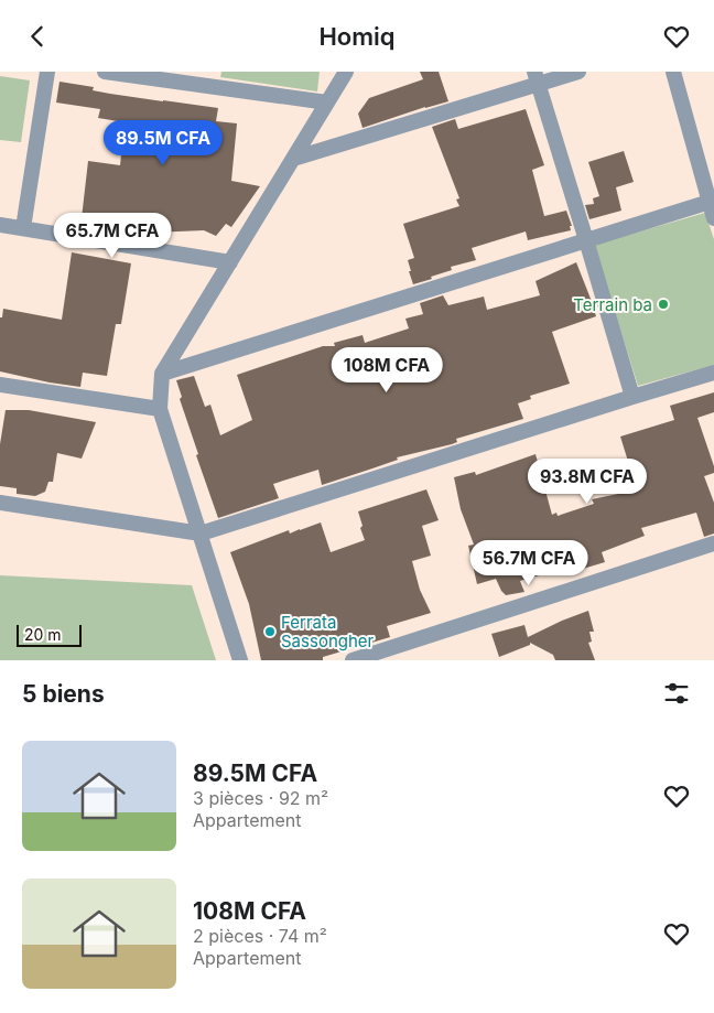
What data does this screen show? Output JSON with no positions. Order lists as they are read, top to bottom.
{
  "places": ["Terrain ba", "Ferrata Sassongher"],
  "scale_bar": "20 m",
  "page": {
    "header": "Homiq",
    "price": [
      "89.5M CFA",
      "65.7M CFA",
      "108M CFA",
      "93.8M CFA",
      "56.7M CFA"
    ],
    "scale": "20 m",
    "heading": "5 biens",
    "list": [
      {
        "name": "89.5M CFA",
        "note": "3 pièces · 92 m² · Appartement"
      },
      {
        "name": "108M CFA",
        "note": "2 pièces · 74 m² · Appartement"
      }
    ]
  }
}
